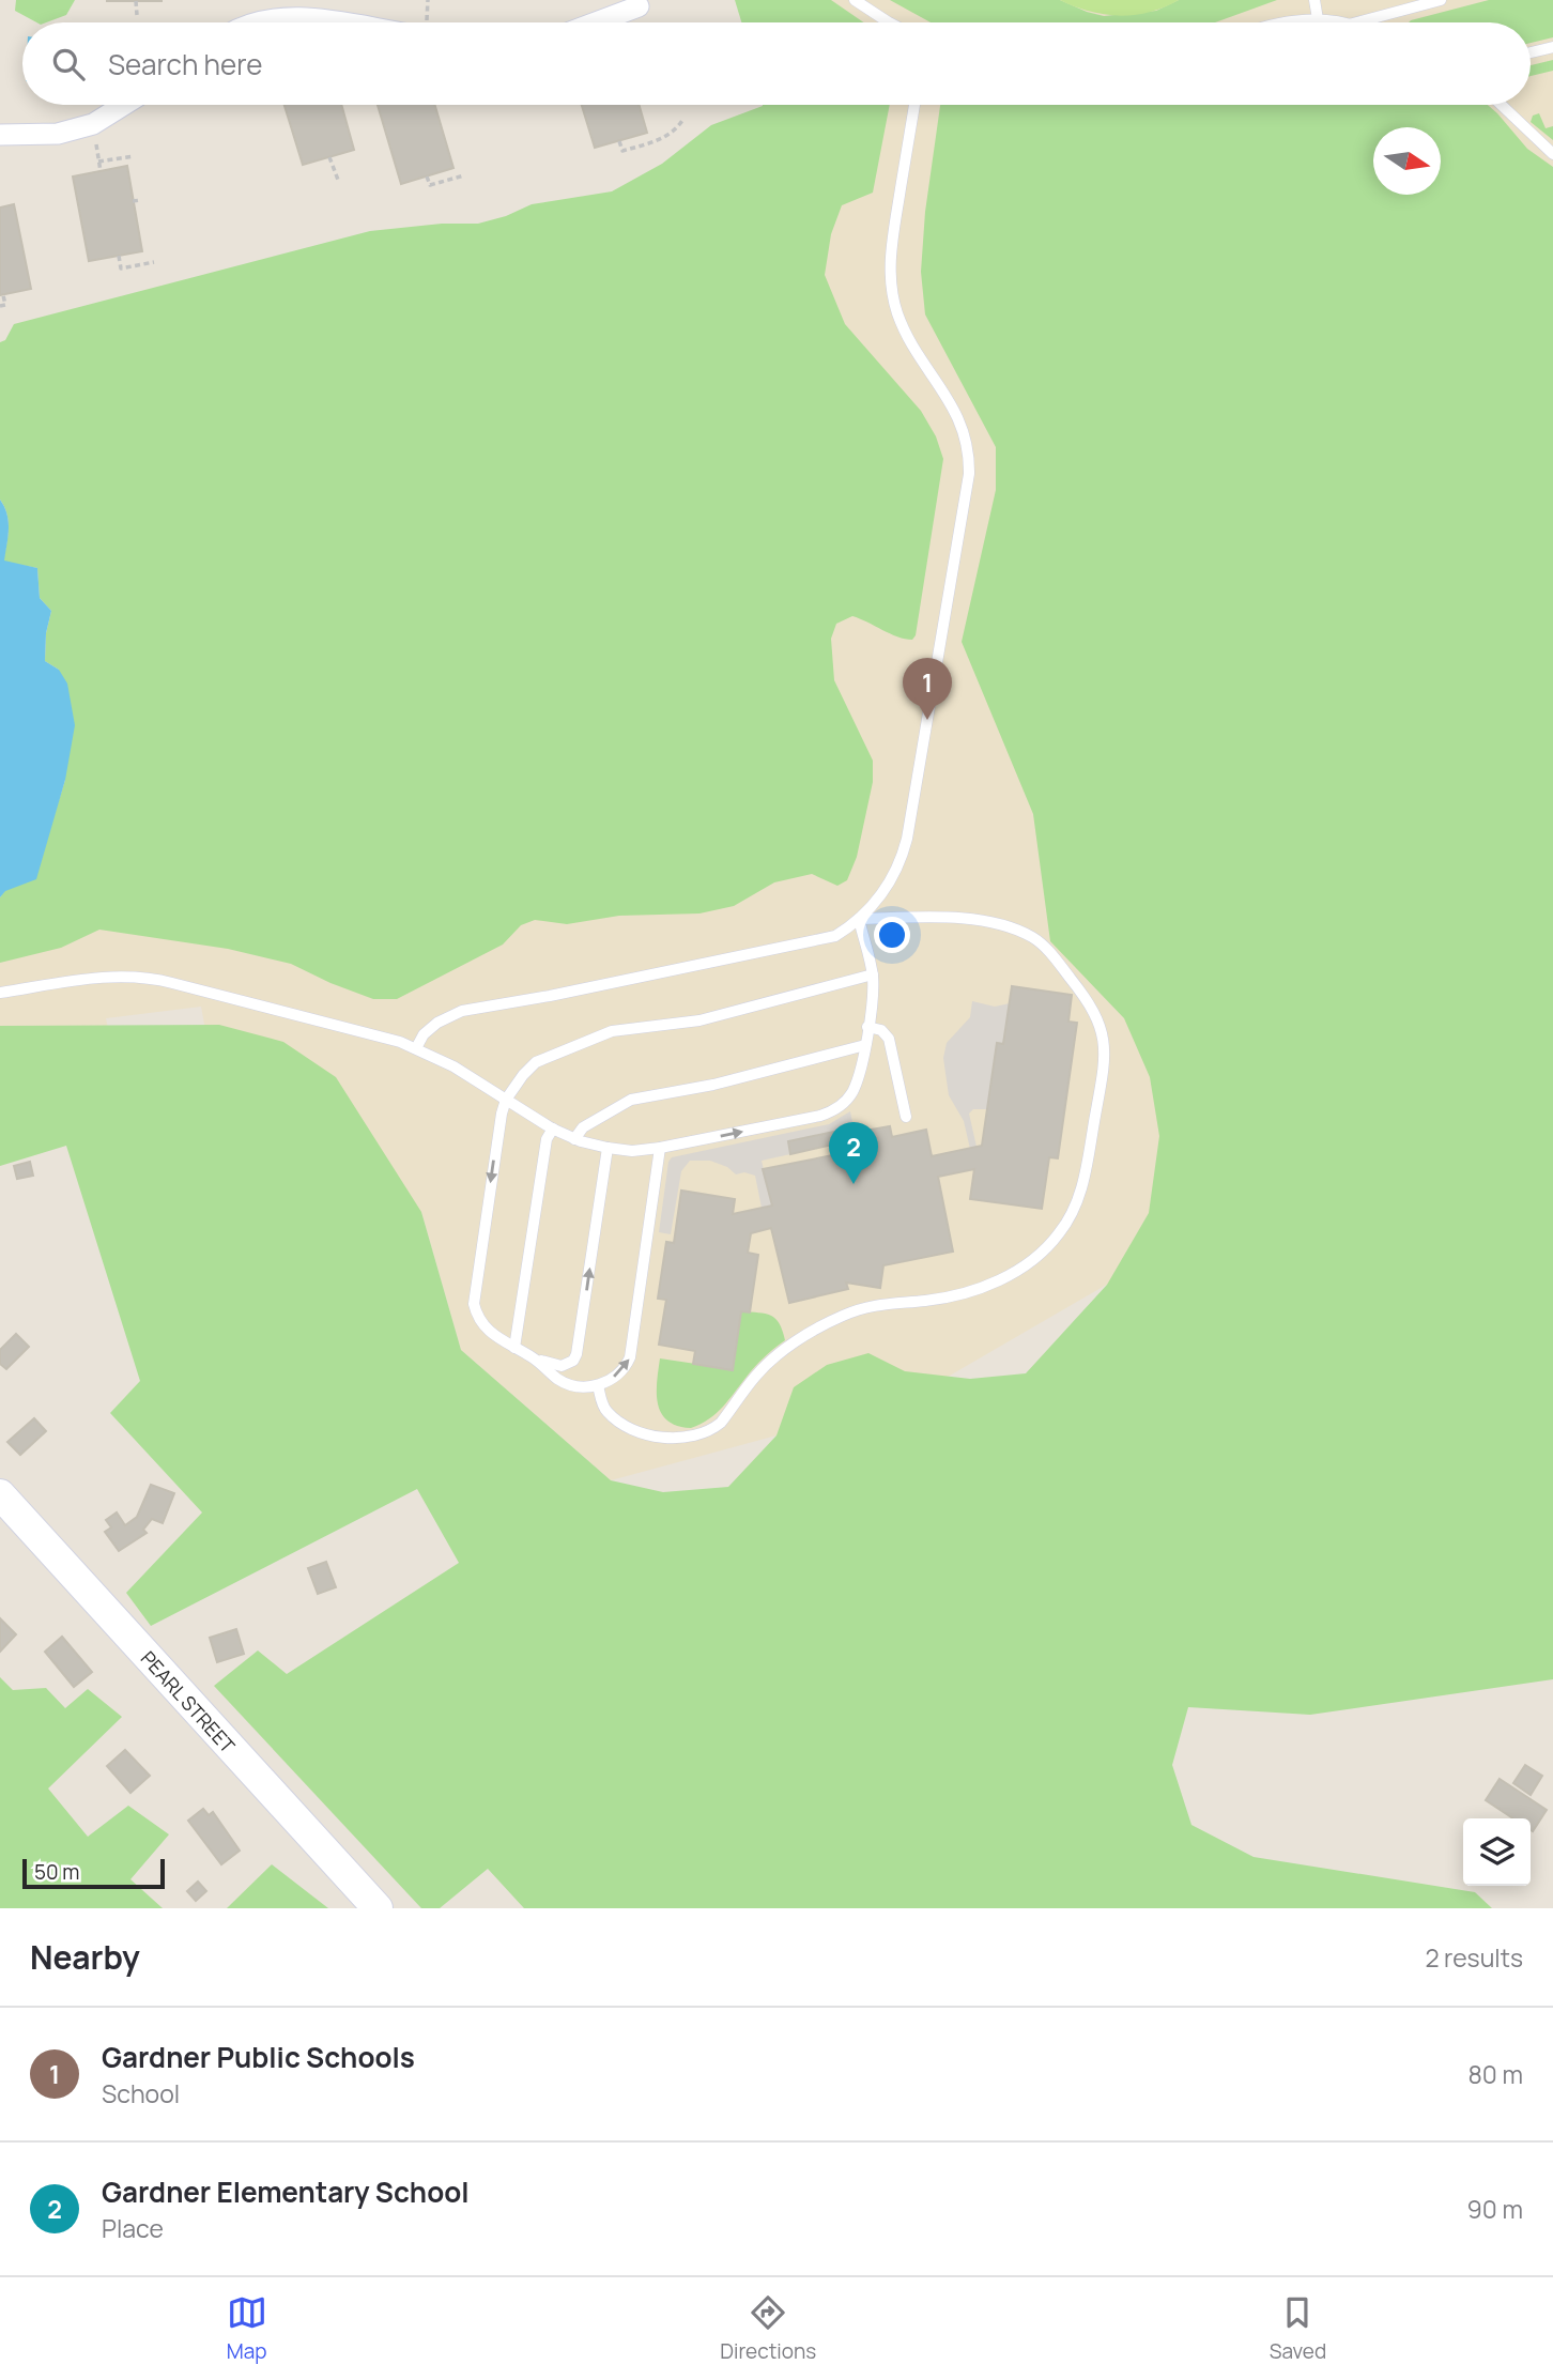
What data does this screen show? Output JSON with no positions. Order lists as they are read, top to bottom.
{
  "streets": {
    "main road": ["PEARL STREET"]
  },
  "scale_bar": "50 m",
  "north": "right",
  "page": {
    "search": "Search here",
    "pins": ["1", "2"],
    "scale": "50 m",
    "heading": ["Nearby", "2 results"],
    "list": [
      {
        "mark": "1",
        "name": "Gardner Public Schools",
        "note": "School",
        "value": "80 m"
      },
      {
        "mark": "2",
        "name": "Gardner Elementary School",
        "note": "Place",
        "value": "90 m"
      }
    ],
    "nav": ["Map", "Directions", "Saved"]
  }
}
